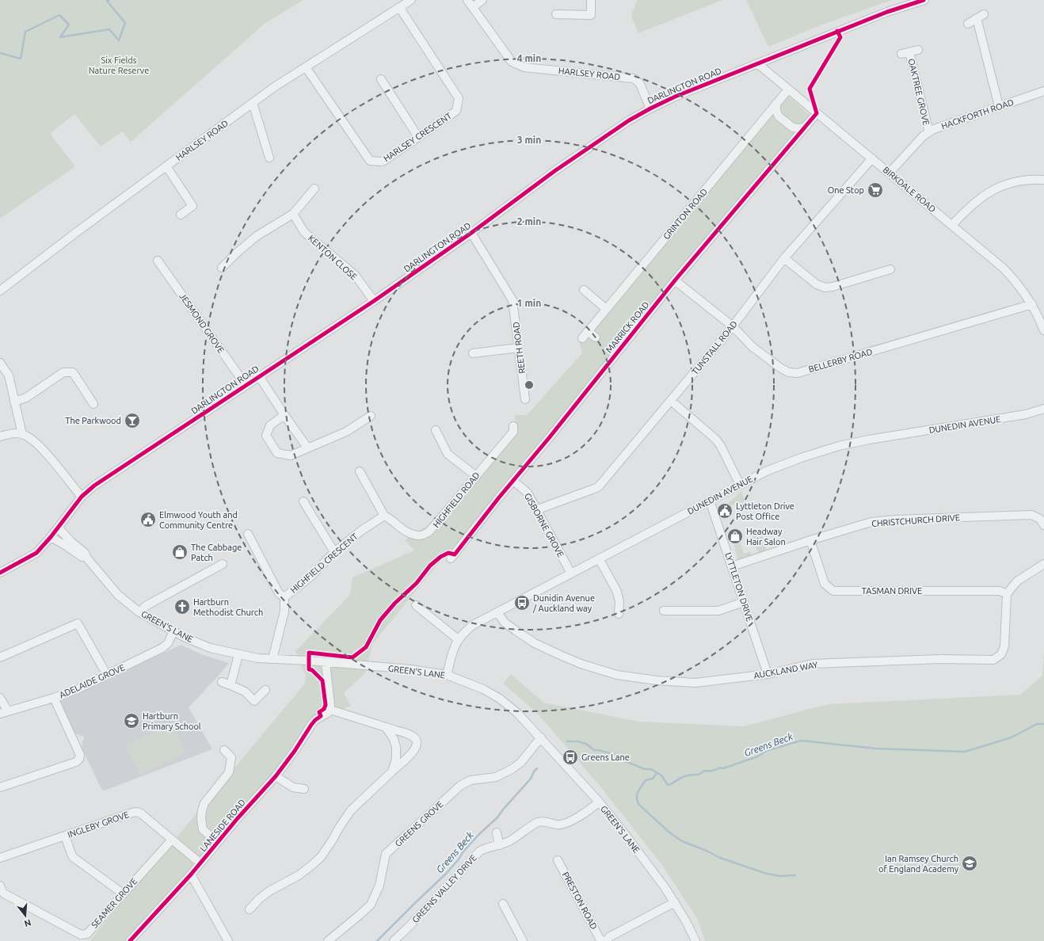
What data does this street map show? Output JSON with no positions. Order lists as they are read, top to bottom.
{
  "streets": {
    "street": [
      "HARLSEY ROAD",
      "DARLINGTON ROAD",
      "OAKTREE GROVE",
      "HACKFORTH ROAD",
      "HARLSEY CRESCENT",
      "BIRKDALE ROAD",
      "GRINTON ROAD",
      "KENTON CLOSE",
      "JESMOND GROVE",
      "MARRICK ROAD",
      "REETH ROAD",
      "TUNSTALL ROAD",
      "BELLERBY ROAD",
      "DUNEDIN AVENUE",
      "HIGHFIELD ROAD",
      "CHRISTCHURCH DRIVE",
      "GISBORNE GROVE",
      "HIGHFIELD CRESCENT",
      "LYTTLETON DRIVE",
      "TASMAN DRIVE",
      "GREEN'S LANE",
      "AUCKLAND WAY",
      "ADELAIDE GROVE",
      "GREENS GROVE",
      "INGLEBY GROVE",
      "LANESIDE ROAD",
      "GREENS VALLEY DRIVE",
      "PRESTON ROAD",
      "SEAMER GROVE"
    ]
  },
  "crossings": [
    ["HARLSEY ROAD", "DARLINGTON ROAD"],
    ["HARLSEY ROAD", "HARLSEY CRESCENT"],
    ["DARLINGTON ROAD", "BIRKDALE ROAD"],
    ["DARLINGTON ROAD", "KENTON CLOSE"],
    ["DARLINGTON ROAD", "JESMOND GROVE"],
    ["DARLINGTON ROAD", "REETH ROAD"],
    ["DARLINGTON ROAD", "GREEN'S LANE"],
    ["OAKTREE GROVE", "HACKFORTH ROAD"],
    ["HACKFORTH ROAD", "BIRKDALE ROAD"],
    ["BIRKDALE ROAD", "GRINTON ROAD"],
    ["BIRKDALE ROAD", "MARRICK ROAD"],
    ["BIRKDALE ROAD", "TUNSTALL ROAD"],
    ["BIRKDALE ROAD", "BELLERBY ROAD"],
    ["MARRICK ROAD", "BELLERBY ROAD"],
    ["MARRICK ROAD", "GISBORNE GROVE"],
    ["TUNSTALL ROAD", "BELLERBY ROAD"],
    ["TUNSTALL ROAD", "GISBORNE GROVE"],
    ["DUNEDIN AVENUE", "GISBORNE GROVE"],
    ["DUNEDIN AVENUE", "LYTTLETON DRIVE"],
    ["DUNEDIN AVENUE", "GREEN'S LANE"],
    ["DUNEDIN AVENUE", "AUCKLAND WAY"],
    ["HIGHFIELD ROAD", "HIGHFIELD CRESCENT"],
    ["CHRISTCHURCH DRIVE", "LYTTLETON DRIVE"],
    ["CHRISTCHURCH DRIVE", "TASMAN DRIVE"],
    ["HIGHFIELD CRESCENT", "GREEN'S LANE"],
    ["LYTTLETON DRIVE", "AUCKLAND WAY"],
    ["TASMAN DRIVE", "AUCKLAND WAY"],
    ["GREEN'S LANE", "ADELAIDE GROVE"],
    ["GREEN'S LANE", "GREENS GROVE"],
    ["GREEN'S LANE", "GREENS VALLEY DRIVE"],
    ["INGLEBY GROVE", "LANESIDE ROAD"],
    ["INGLEBY GROVE", "SEAMER GROVE"]
  ],
  "water": ["Greens Beck"],
  "parks": ["Six Fields Nature Reserve"],
  "places": {
    "supermarket": ["One Stop"],
    "bar": ["The Parkwood"],
    "public building": ["Lyttleton Drive Post Office", "Elmwood Youth and Community Centre"],
    "shop": ["Headway Hair Salon", "The Cabbage Patch"],
    "bus stop": ["Dunidin Avenue / Auckland way", "Greens Lane"],
    "church": ["Hartburn Methodist Church"],
    "school or university": ["Hartburn Primary School", "Ian Ramsey Church of England Academy"]
  },
  "north": "bottom",
  "rings": [
    "4 min",
    "3 min",
    "2 min",
    "1 min"
  ]
}
